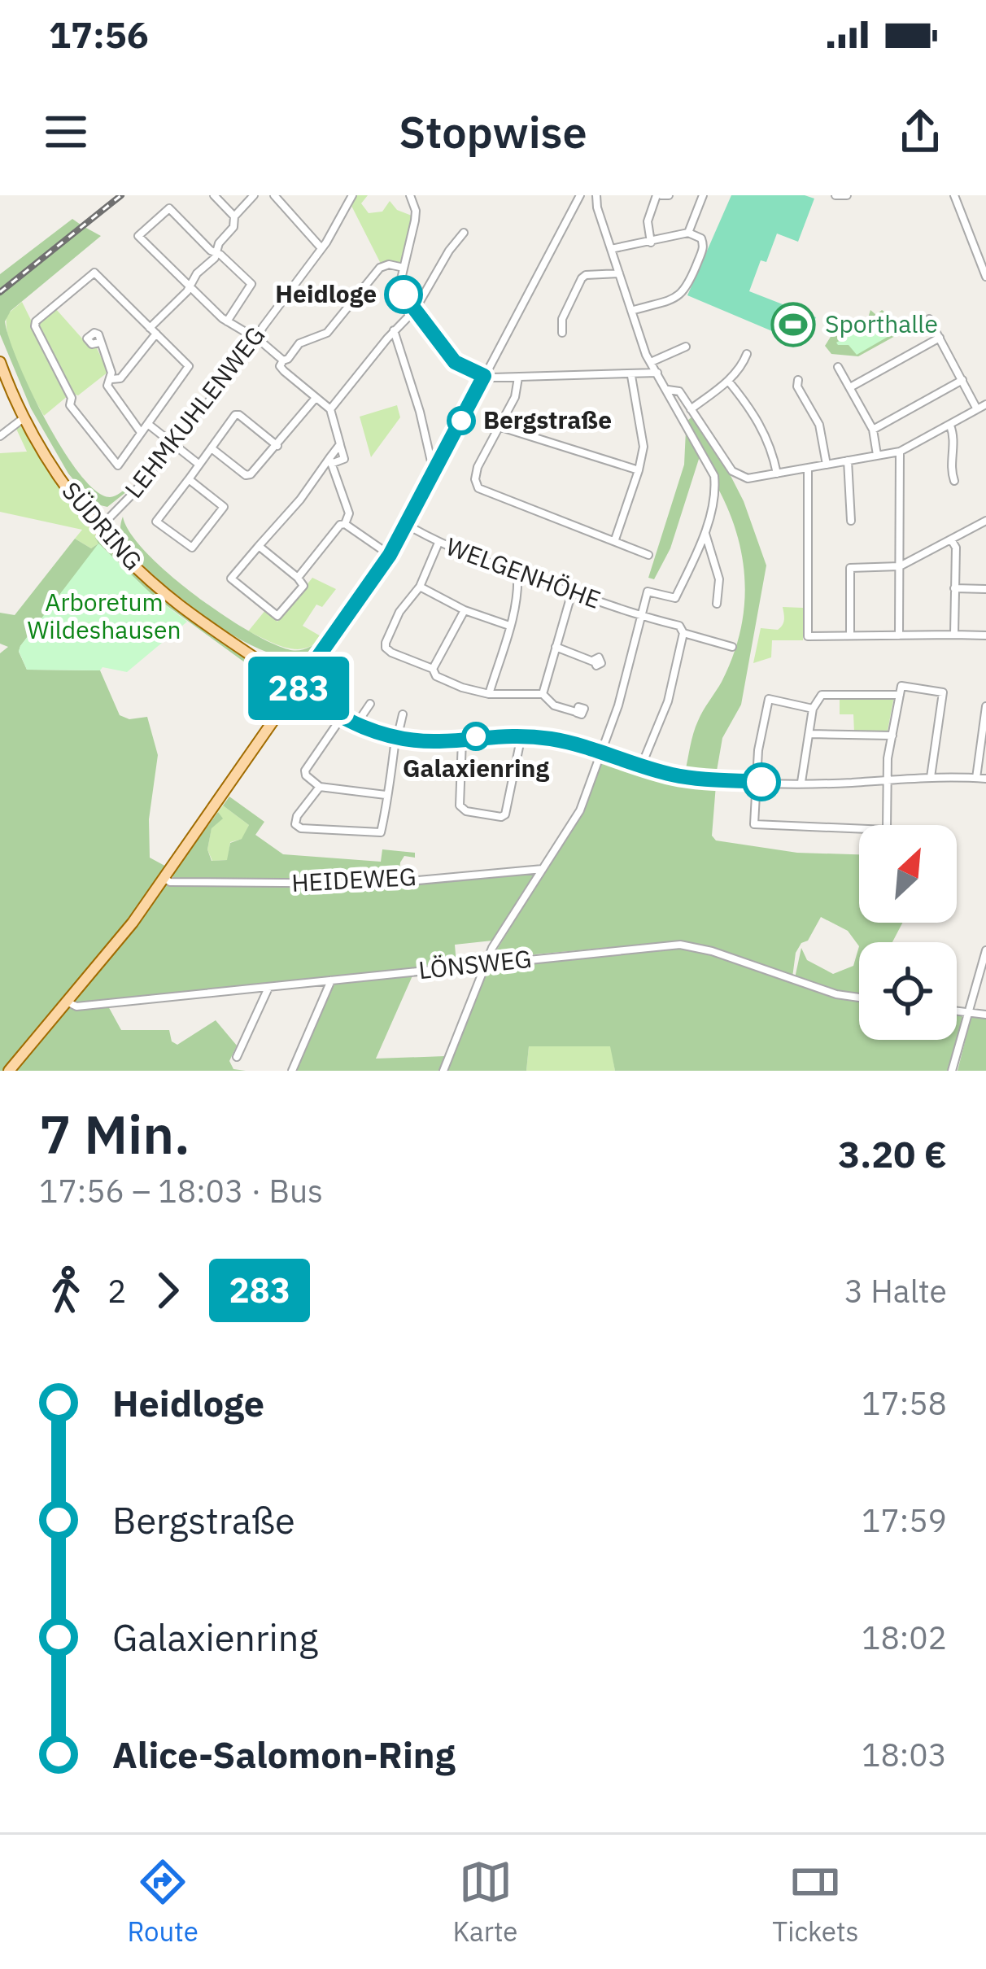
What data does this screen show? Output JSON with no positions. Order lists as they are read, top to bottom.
{
  "streets": {
    "main road": ["SÜDRING"],
    "street": [
      "LEHMKUHLENWEG",
      "WELGENHÖHE",
      "HEIDEWEG",
      "LÖNSWEG"
    ]
  },
  "crossings": [
    ["LEHMKUHLENWEG", "SÜDRING"]
  ],
  "parks": ["Arboretum Wildeshausen"],
  "places": {
    "other": ["Heidloge", "Bergstraße", "Galaxienring"],
    "sports": ["Sporthalle"]
  },
  "lines": ["bus line 283"],
  "north": "top right",
  "page": {
    "status": "17:56",
    "header": "Stopwise",
    "on_map": "283",
    "heading": ["7 Min.", "17:56 – 18:03 · Bus", "3.20 €"],
    "legs": ["2", "283", "3 Halte"],
    "list": [
      {
        "name": "Heidloge",
        "value": "17:58"
      },
      {
        "name": "Bergstraße",
        "value": "17:59"
      },
      {
        "name": "Galaxienring",
        "value": "18:02"
      },
      {
        "name": "Alice-Salomon-Ring",
        "value": "18:03"
      }
    ],
    "tabs": ["Route", "Karte", "Tickets"]
  }
}
